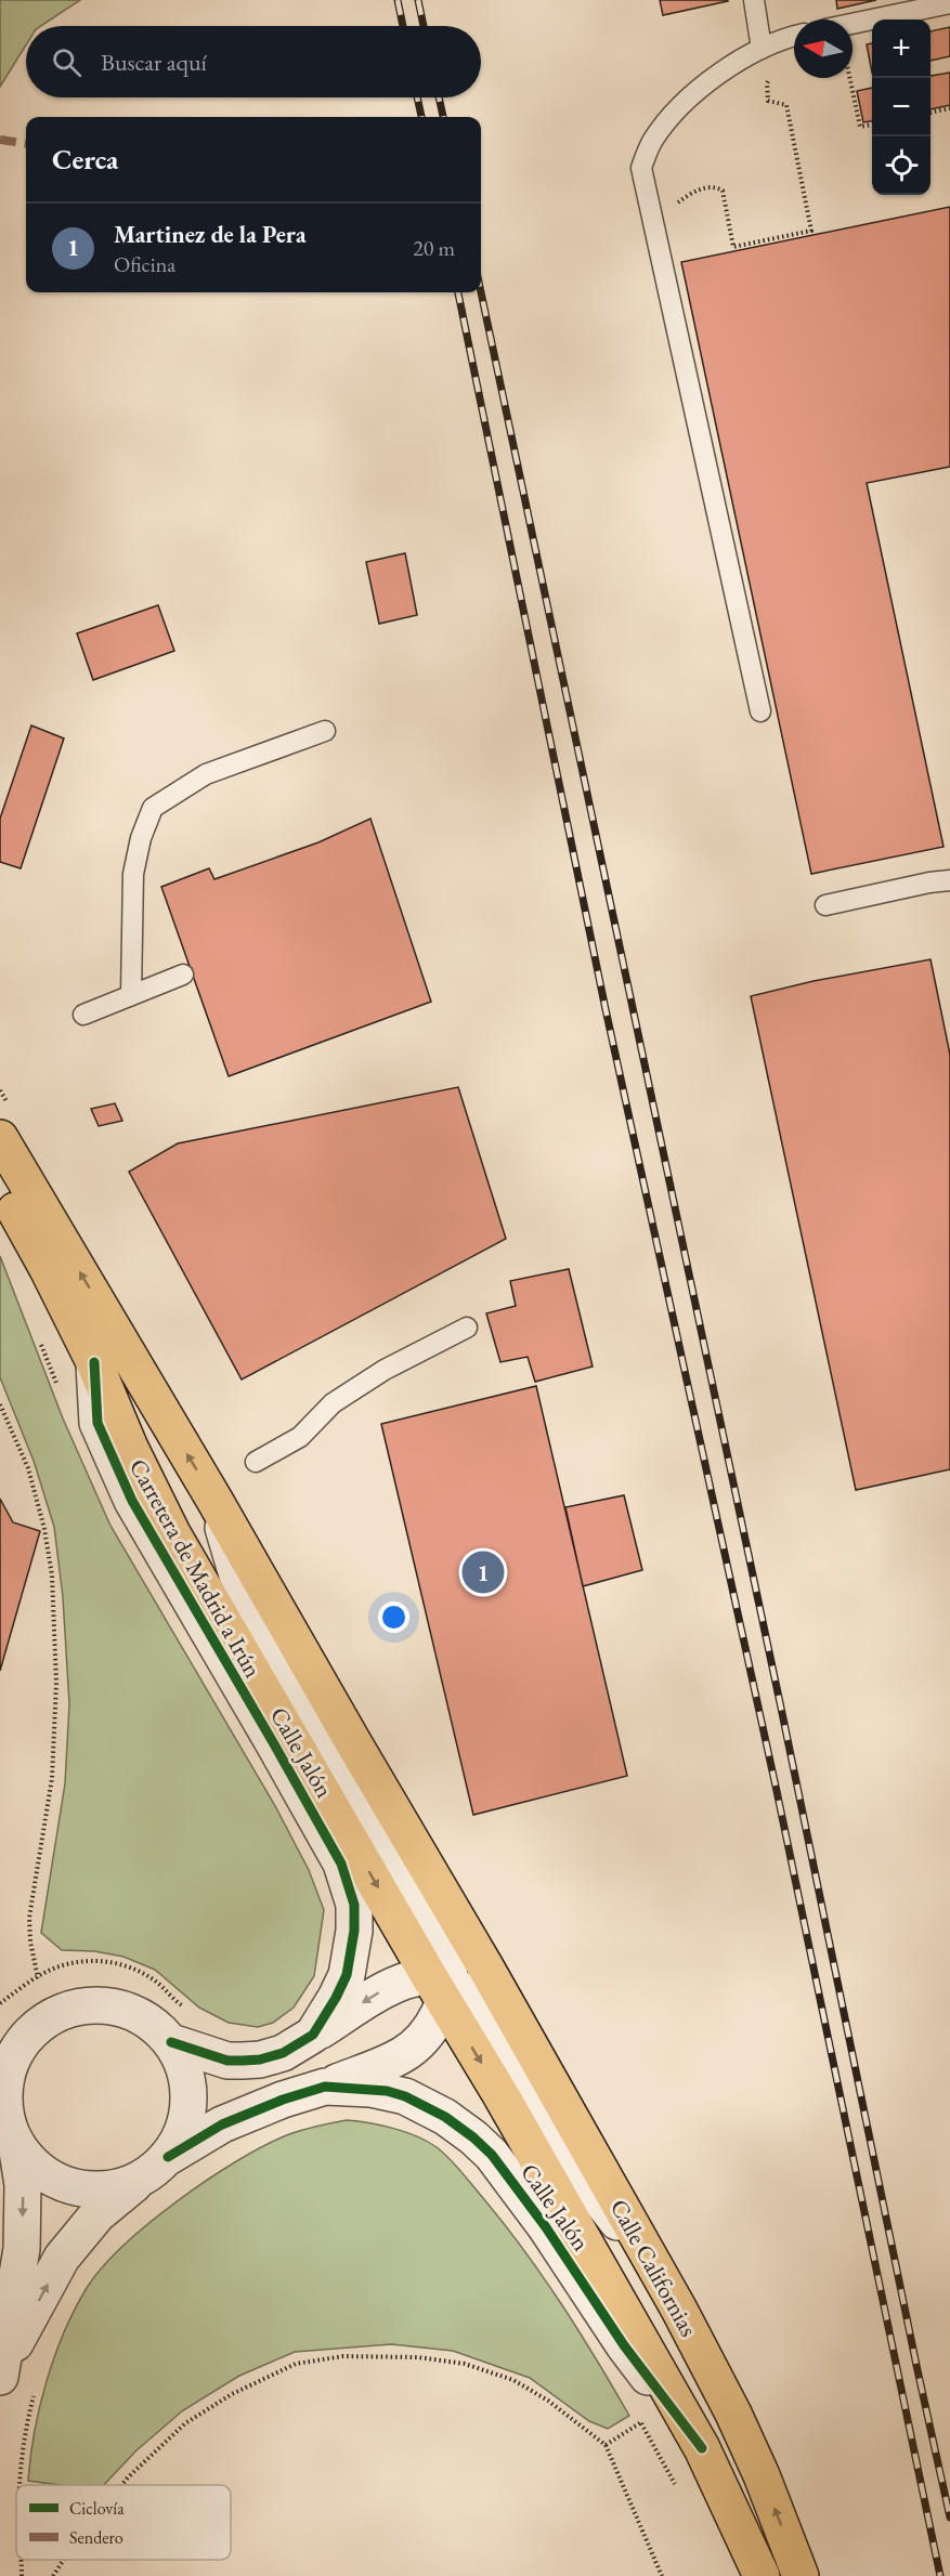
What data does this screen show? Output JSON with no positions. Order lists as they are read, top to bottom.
{
  "streets": {
    "highway": ["Carretera de Madrid a Irún", "Calle Californias"],
    "street": ["Calle Jalón"]
  },
  "crossings": [
    ["Carretera de Madrid a Irún", "Calle Jalón"],
    ["Carretera de Madrid a Irún", "Calle Californias"],
    ["Calle Jalón", "Calle Californias"]
  ],
  "legend": ["Ciclovía", "Sendero"],
  "north": "left",
  "page": {
    "map_buttons": ["+", "−"],
    "search": "Buscar aquí",
    "heading": "Cerca",
    "list": [
      {
        "mark": "1",
        "name": "Martinez de la Pera",
        "note": "Oficina",
        "value": "20 m"
      }
    ],
    "pins": "1"
  }
}
